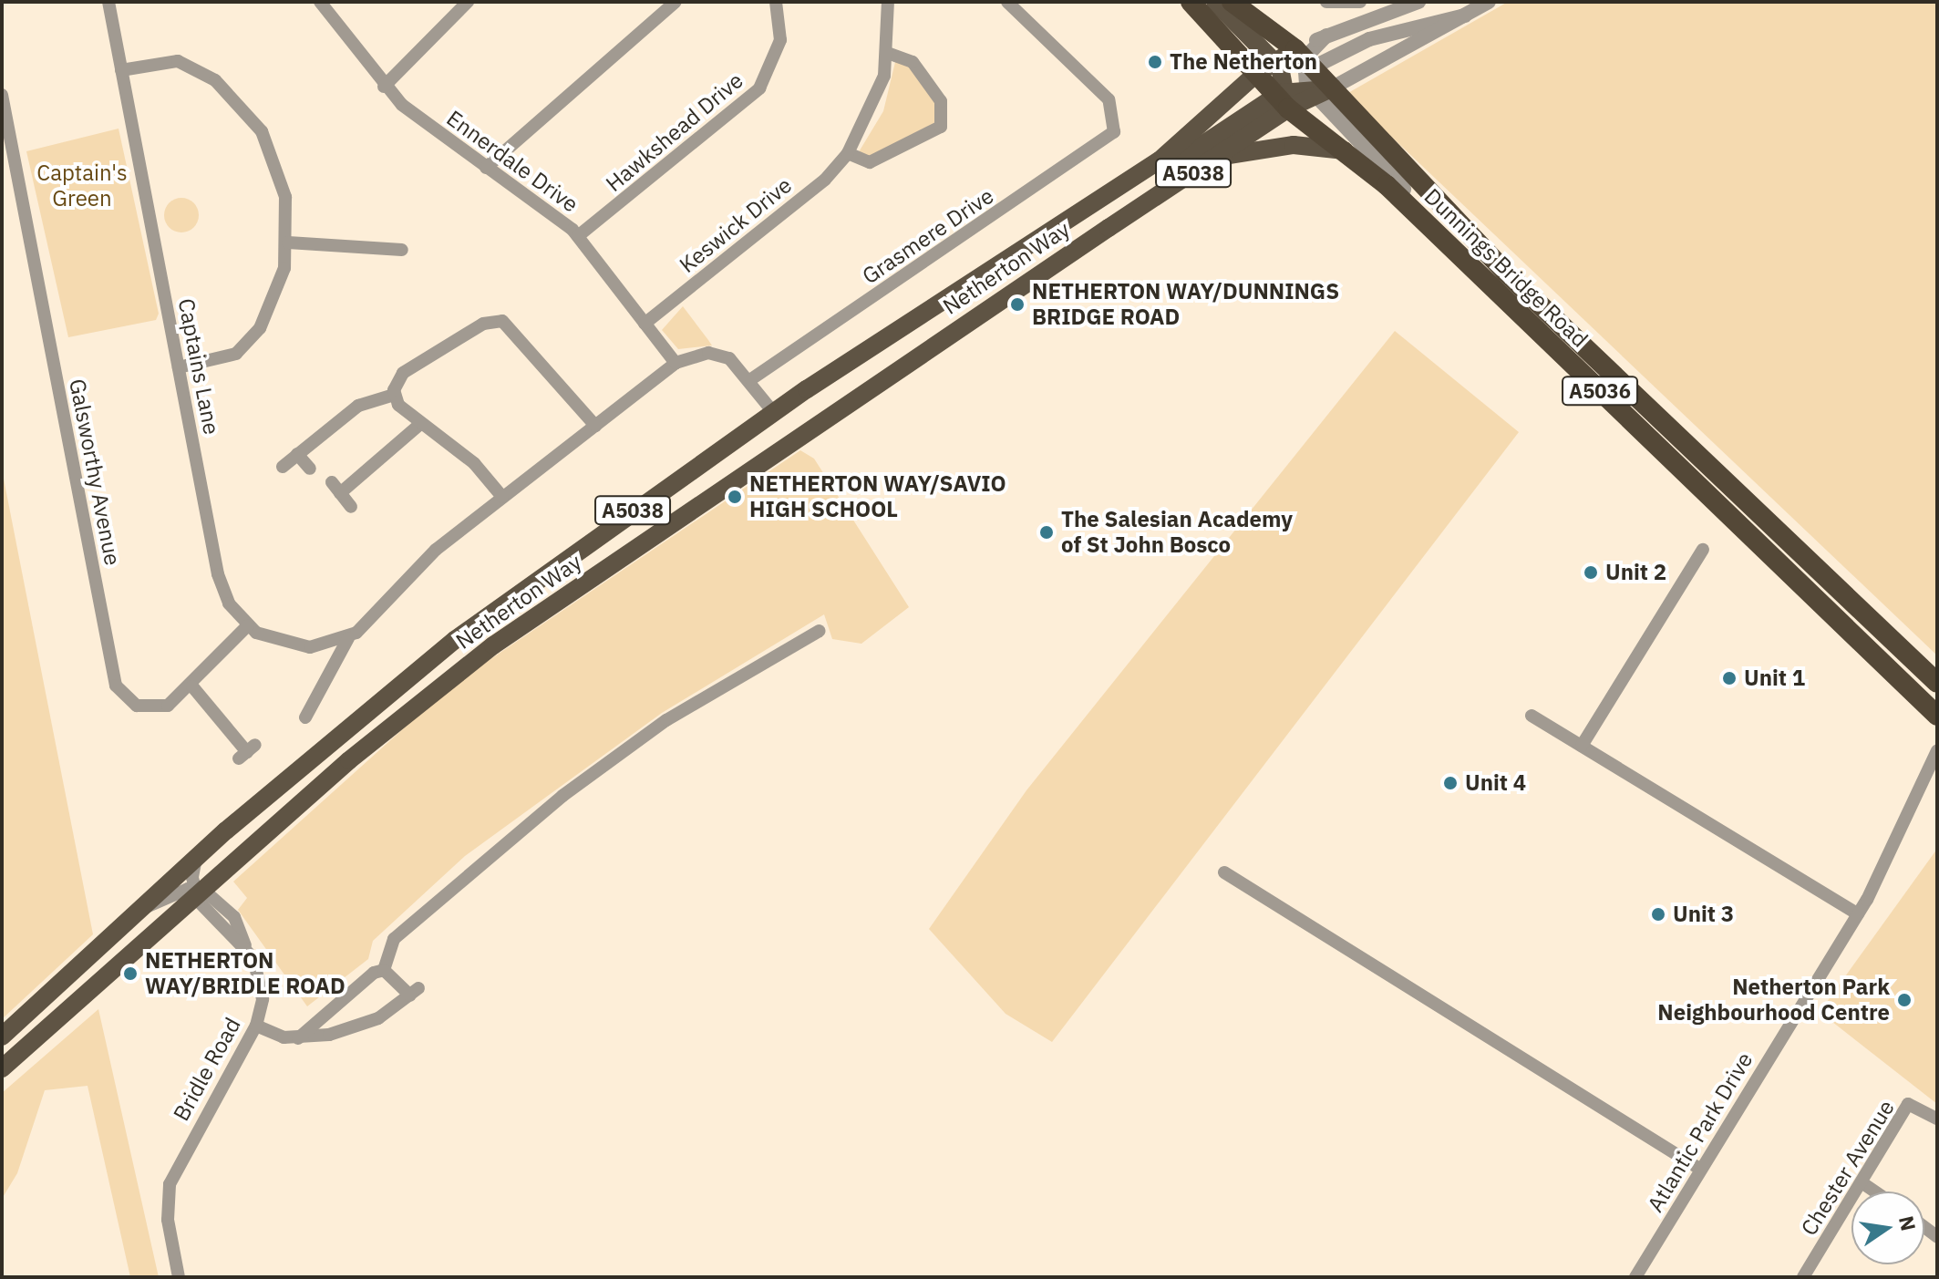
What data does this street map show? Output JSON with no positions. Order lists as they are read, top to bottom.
{
  "streets": {
    "highway": ["Dunnings Bridge Road", "A5036"],
    "main road": ["A5038", "Netherton Way"],
    "street": [
      "Hawkshead Drive",
      "Ennerdale Drive",
      "Keswick Drive",
      "Grasmere Drive",
      "Captains Lane",
      "Galsworthy Avenue",
      "Bridle Road",
      "Atlantic Park Drive",
      "Chester Avenue"
    ]
  },
  "crossings": [
    ["Hawkshead Drive", "Ennerdale Drive"],
    ["Ennerdale Drive", "Keswick Drive"],
    ["Netherton Way", "Dunnings Bridge Road"],
    ["Netherton Way", "A5036"],
    ["Netherton Way", "Bridle Road"],
    ["Dunnings Bridge Road", "A5036"],
    ["Captains Lane", "Galsworthy Avenue"]
  ],
  "parks": ["Captain's Green"],
  "places": [
    "The Netherton",
    "NETHERTON WAY/DUNNINGS BRIDGE ROAD",
    "NETHERTON WAY/SAVIO HIGH SCHOOL",
    "The Salesian Academy of St John Bosco",
    "Unit 2",
    "Unit 1",
    "Unit 4",
    "Unit 3",
    "NETHERTON WAY/BRIDLE ROAD",
    "Netherton Park Neighbourhood Centre"
  ],
  "north": "right"
}
